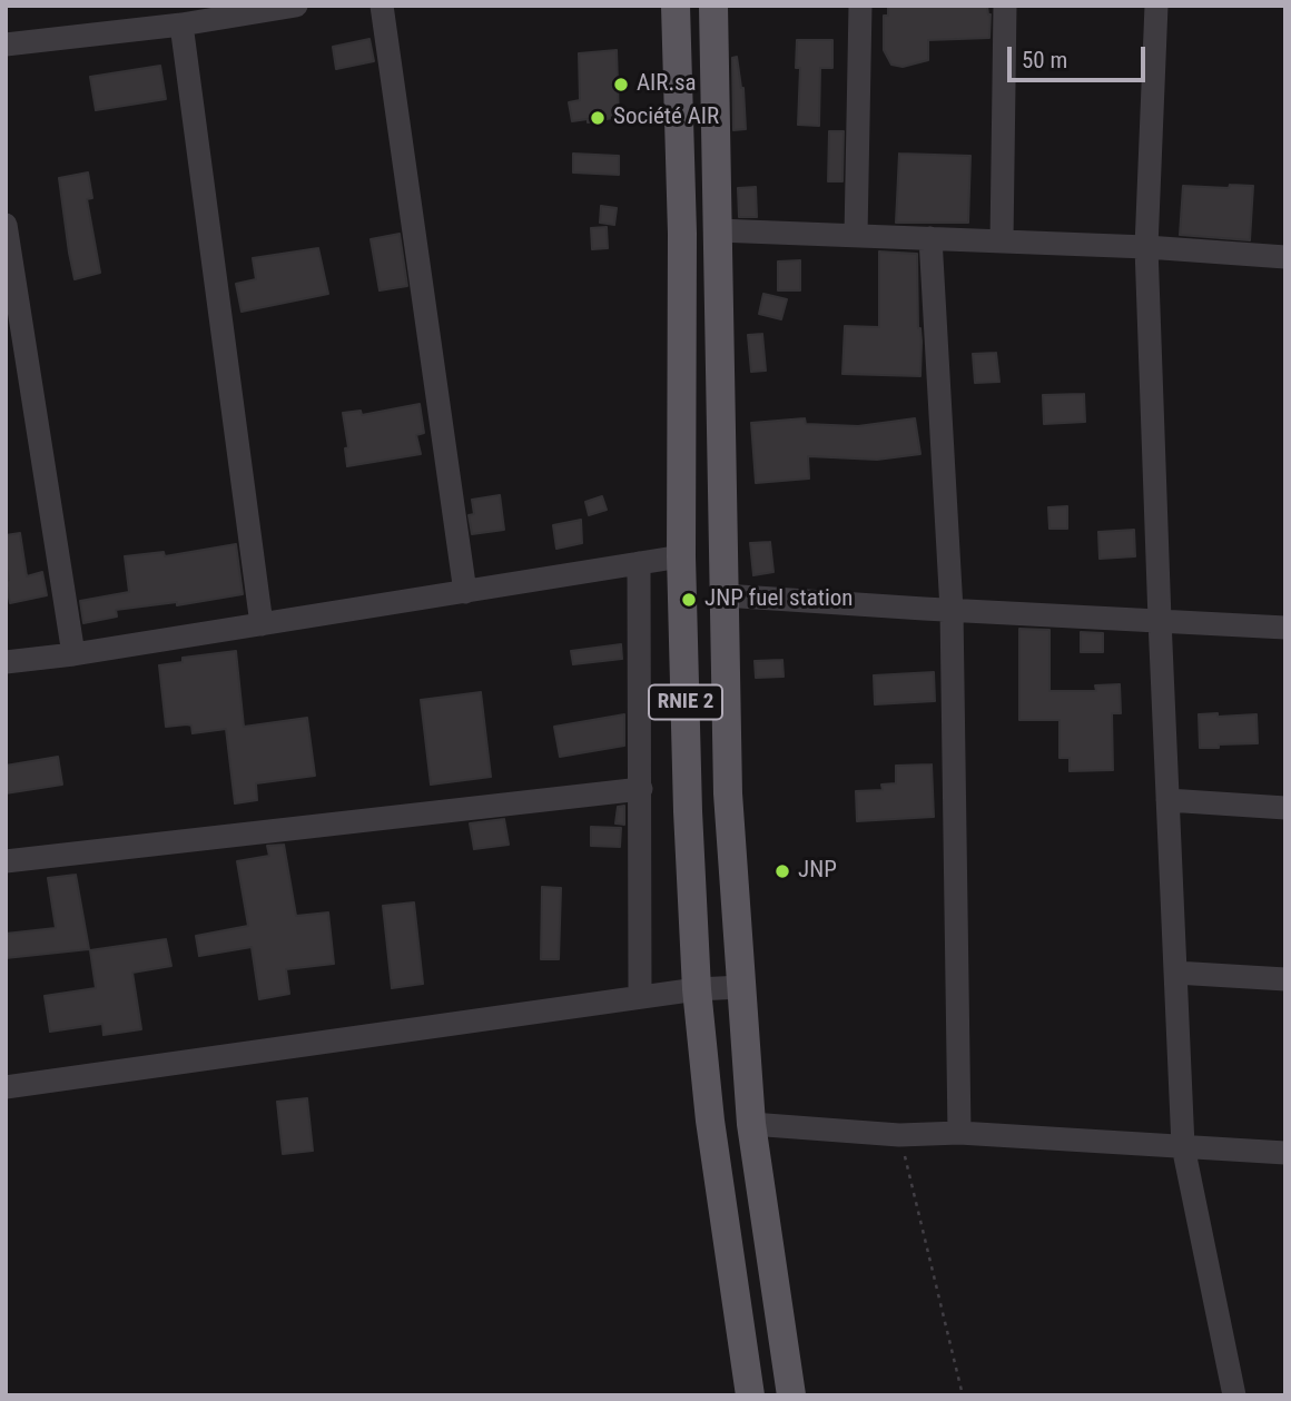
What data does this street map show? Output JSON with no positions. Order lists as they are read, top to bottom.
{
  "streets": {
    "main road": ["RNIE 2"]
  },
  "places": [
    "AIR.sa",
    "Société AIR",
    "JNP fuel station",
    "JNP"
  ],
  "scale_bar": "50 m"
}
